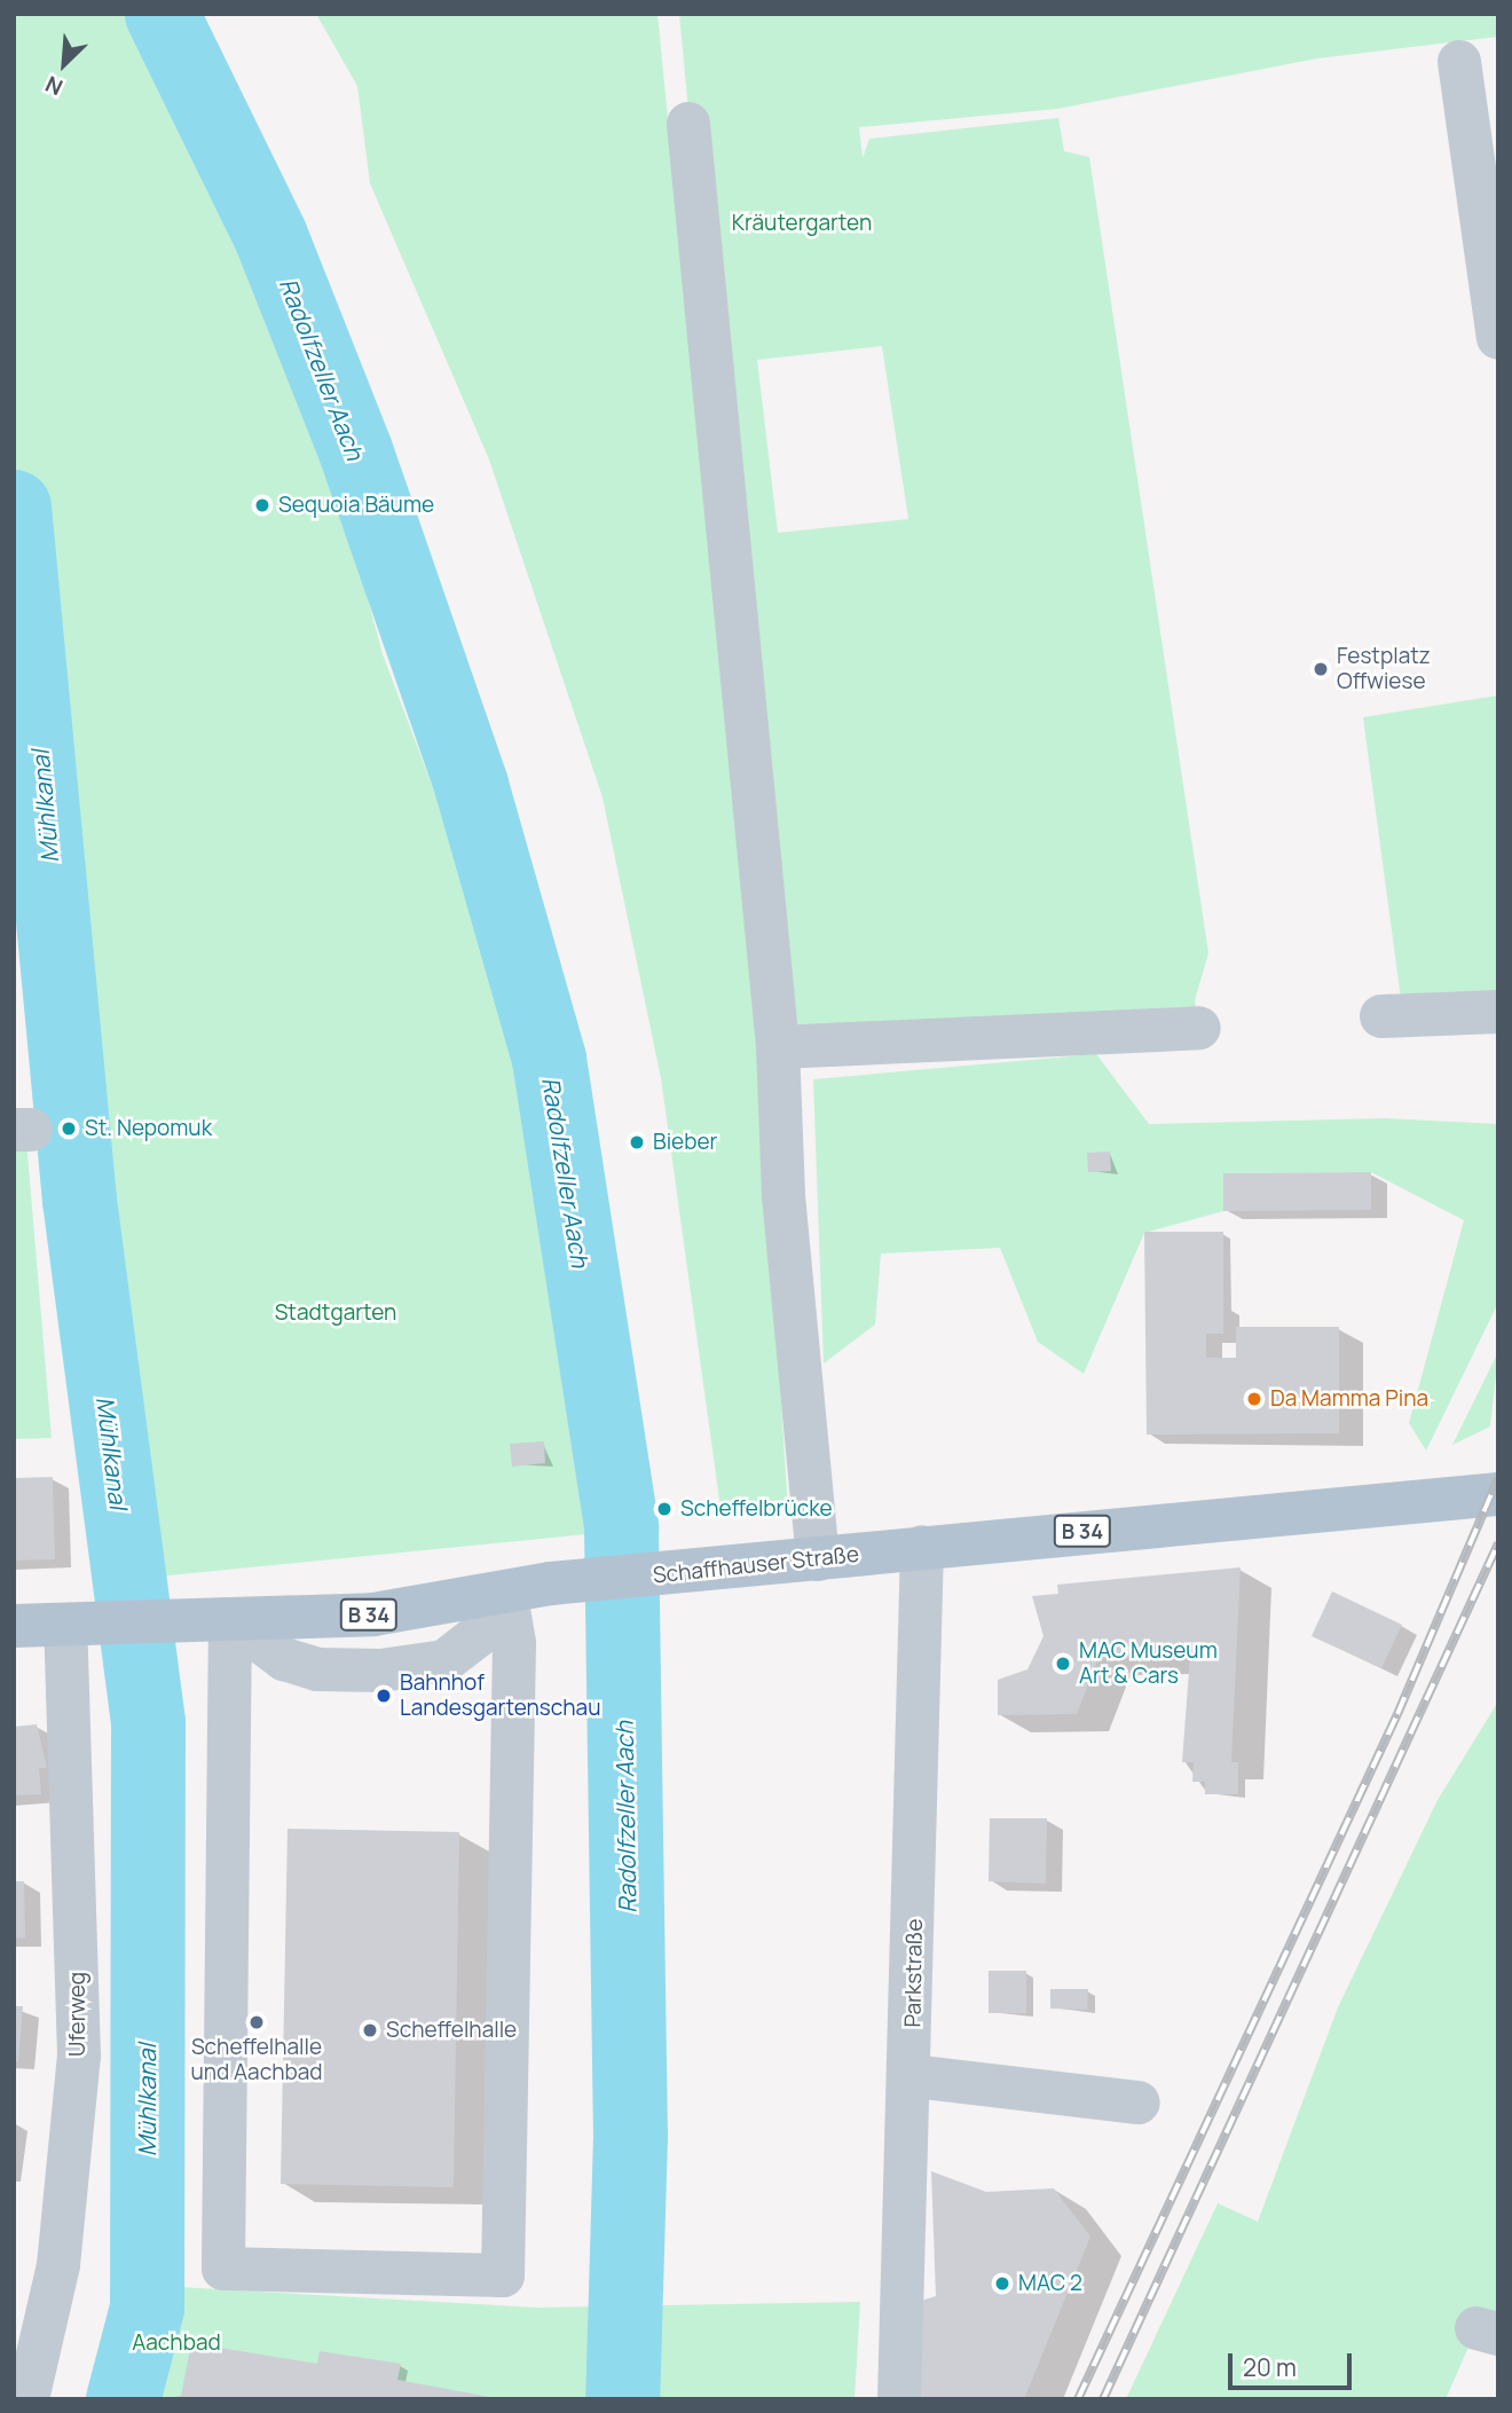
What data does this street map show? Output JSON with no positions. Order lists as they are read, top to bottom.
{
  "streets": {
    "main road": ["B 34", "Schaffhauser Straße"],
    "street": ["Parkstraße", "Uferweg"]
  },
  "crossings": [
    ["Schaffhauser Straße", "Parkstraße"],
    ["Schaffhauser Straße", "Uferweg"]
  ],
  "water": ["Radolfzeller Aach", "Mühlkanal"],
  "parks": ["Kräutergarten", "Stadtgarten", "Aachbad"],
  "places": [
    "Sequoia Bäume",
    "Festplatz Offwiese",
    "St. Nepomuk",
    "Bieber",
    "Da Mamma Pina",
    "Scheffelbrücke",
    "MAC Museum Art & Cars",
    "Bahnhof Landesgartenschau",
    "Scheffelhalle und Aachbad",
    "Scheffelhalle",
    "MAC 2"
  ],
  "scale_bar": "20 m",
  "north": "bottom left"
}
